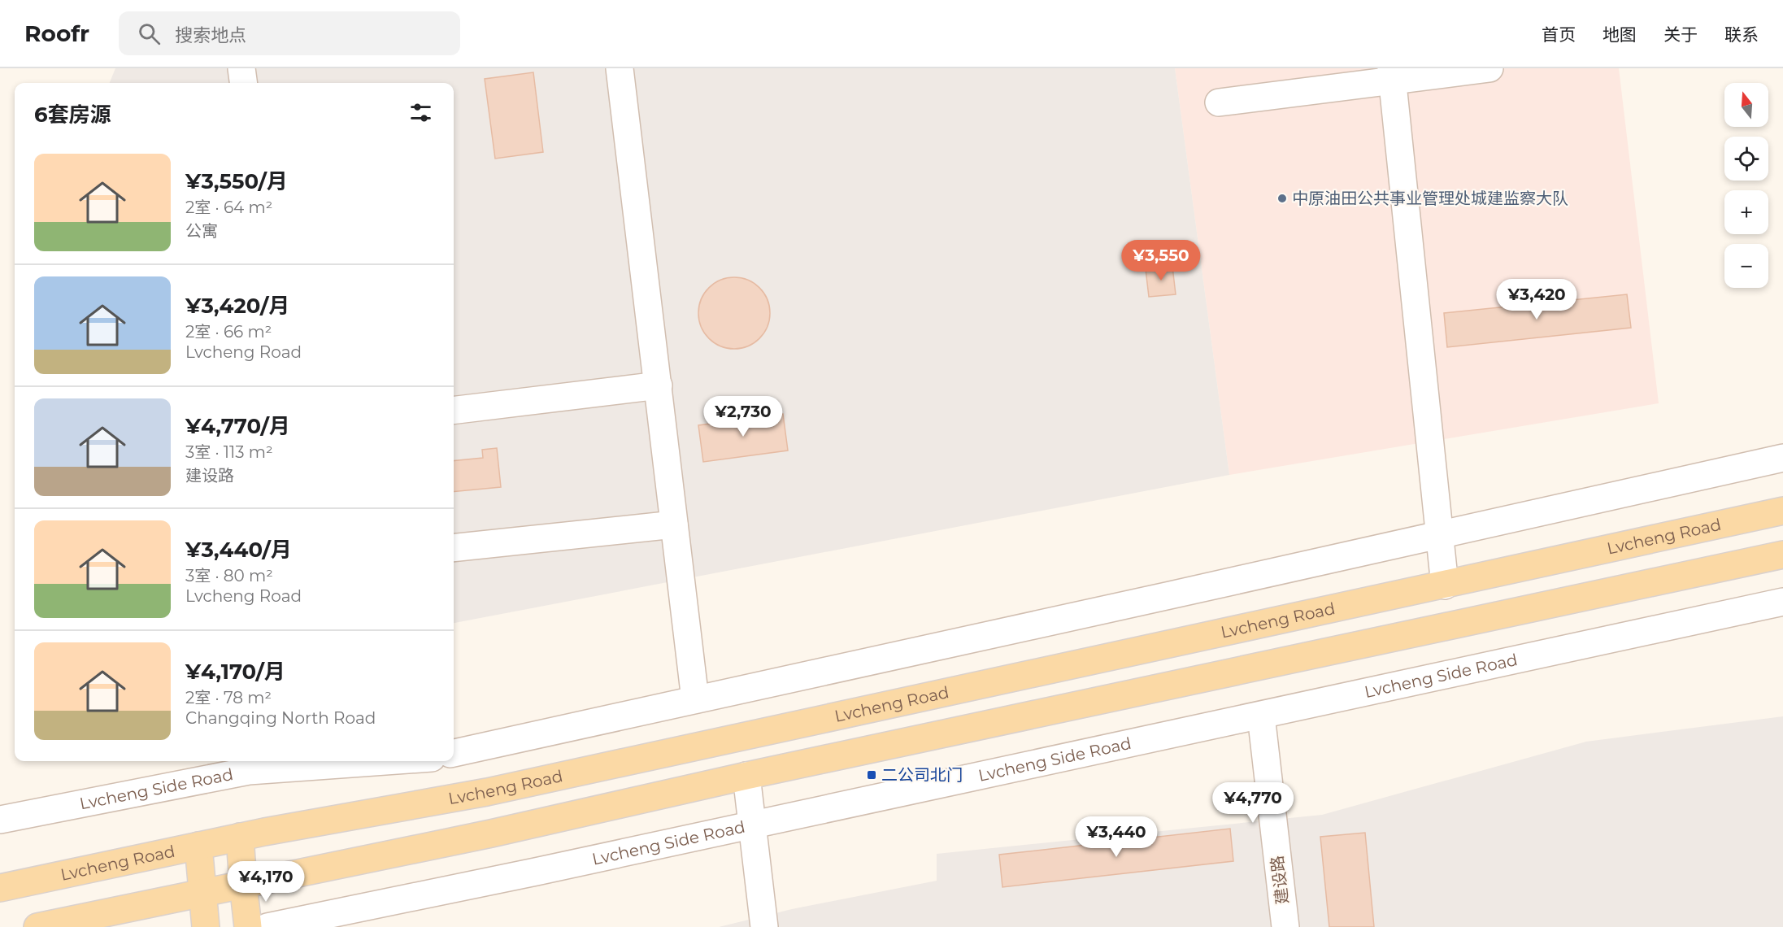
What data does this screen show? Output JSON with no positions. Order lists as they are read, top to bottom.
{
  "streets": {
    "main road": ["Lvcheng Road"],
    "street": ["Lvcheng Side Road", "建设路"]
  },
  "crossings": [
    ["Lvcheng Side Road", "建设路"]
  ],
  "places": {
    "other": ["中原油田公共事业管理处城建监察大队"],
    "transit": ["二公司北门"]
  },
  "north": "top",
  "page": {
    "header": "Roofr",
    "search": "搜索地点",
    "nav": [
      "首页",
      "地图",
      "关于",
      "联系"
    ],
    "map_buttons": ["+", "−"],
    "heading": "6套房源",
    "list": [
      {
        "name": "¥3,550/月",
        "note": "2室 · 64 m² · 公寓"
      },
      {
        "name": "¥3,420/月",
        "note": "2室 · 66 m² · Lvcheng Road"
      },
      {
        "name": "¥4,770/月",
        "note": "3室 · 113 m² · 建设路"
      },
      {
        "name": "¥3,440/月",
        "note": "3室 · 80 m² · Lvcheng Road"
      },
      {
        "name": "¥4,170/月",
        "note": "2室 · 78 m² · Changqing North Road"
      }
    ],
    "price": [
      "¥3,550",
      "¥3,420",
      "¥2,730",
      "¥4,770",
      "¥3,440",
      "¥4,170"
    ]
  }
}
